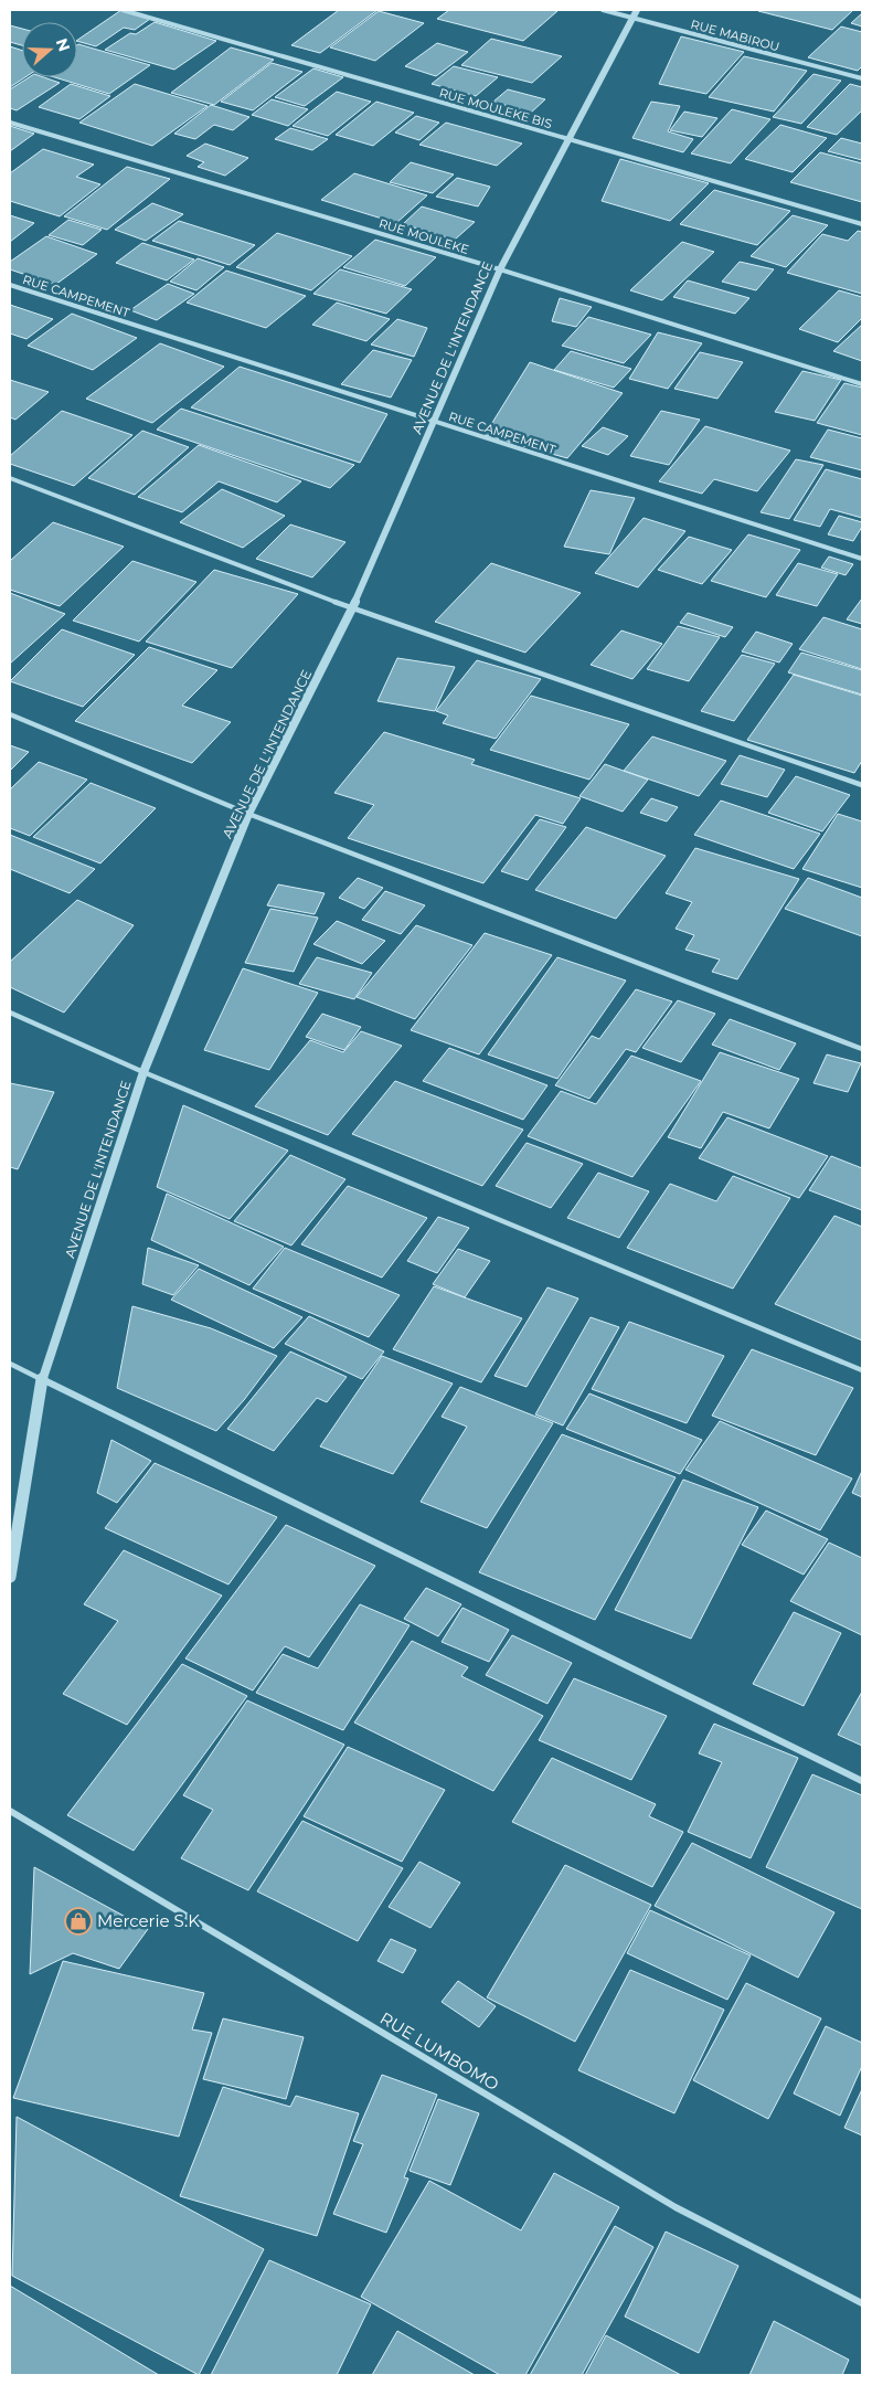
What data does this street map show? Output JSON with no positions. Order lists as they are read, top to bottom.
{
  "streets": {
    "street": [
      "RUE MABIROU",
      "RUE MOULEKE BIS",
      "RUE MOULEKE",
      "RUE CAMPEMENT",
      "AVENUE DE L'INTENDANCE",
      "RUE LUMBOMO"
    ]
  },
  "crossings": [
    ["RUE MABIROU", "AVENUE DE L'INTENDANCE"],
    ["RUE MOULEKE BIS", "AVENUE DE L'INTENDANCE"],
    ["RUE MOULEKE", "AVENUE DE L'INTENDANCE"],
    ["RUE CAMPEMENT", "AVENUE DE L'INTENDANCE"]
  ],
  "places": {
    "shop": ["Mercerie S.K"]
  },
  "north": "right"
}
